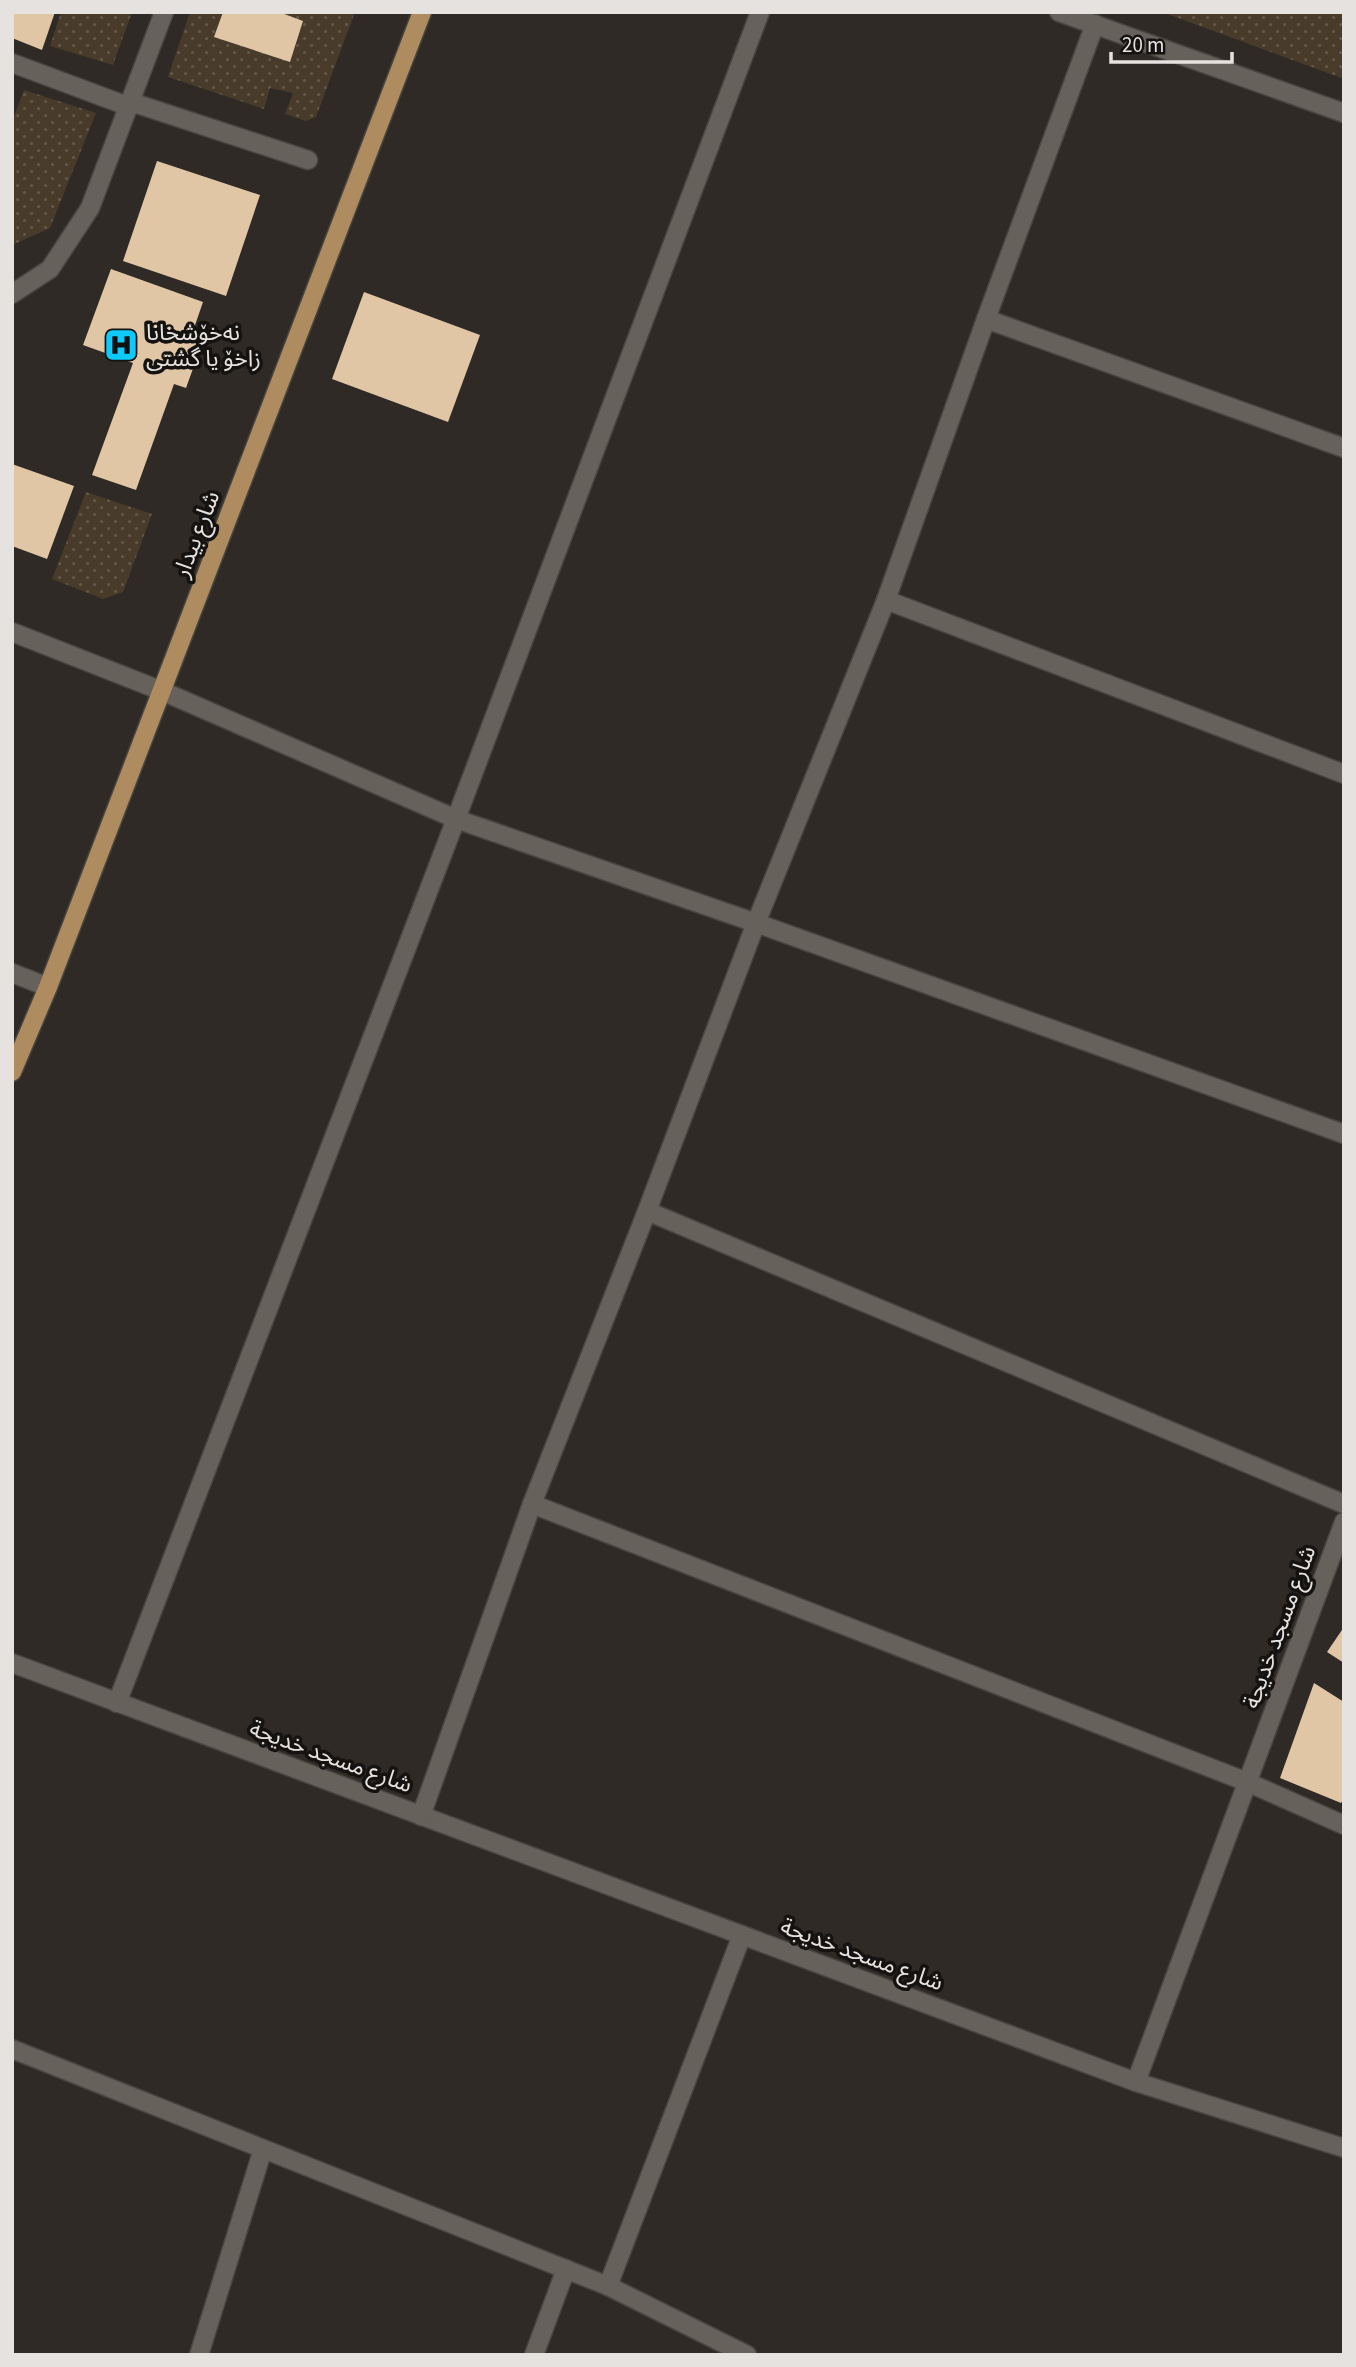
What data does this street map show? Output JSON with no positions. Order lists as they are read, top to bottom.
{
  "streets": {
    "main road": ["شارع بيدار"],
    "street": ["شارع مسجد خديجة"]
  },
  "places": {
    "hospital": ["نەخۆشخانا زاخۆ یا گشتی"]
  },
  "scale_bar": "20 m"
}
